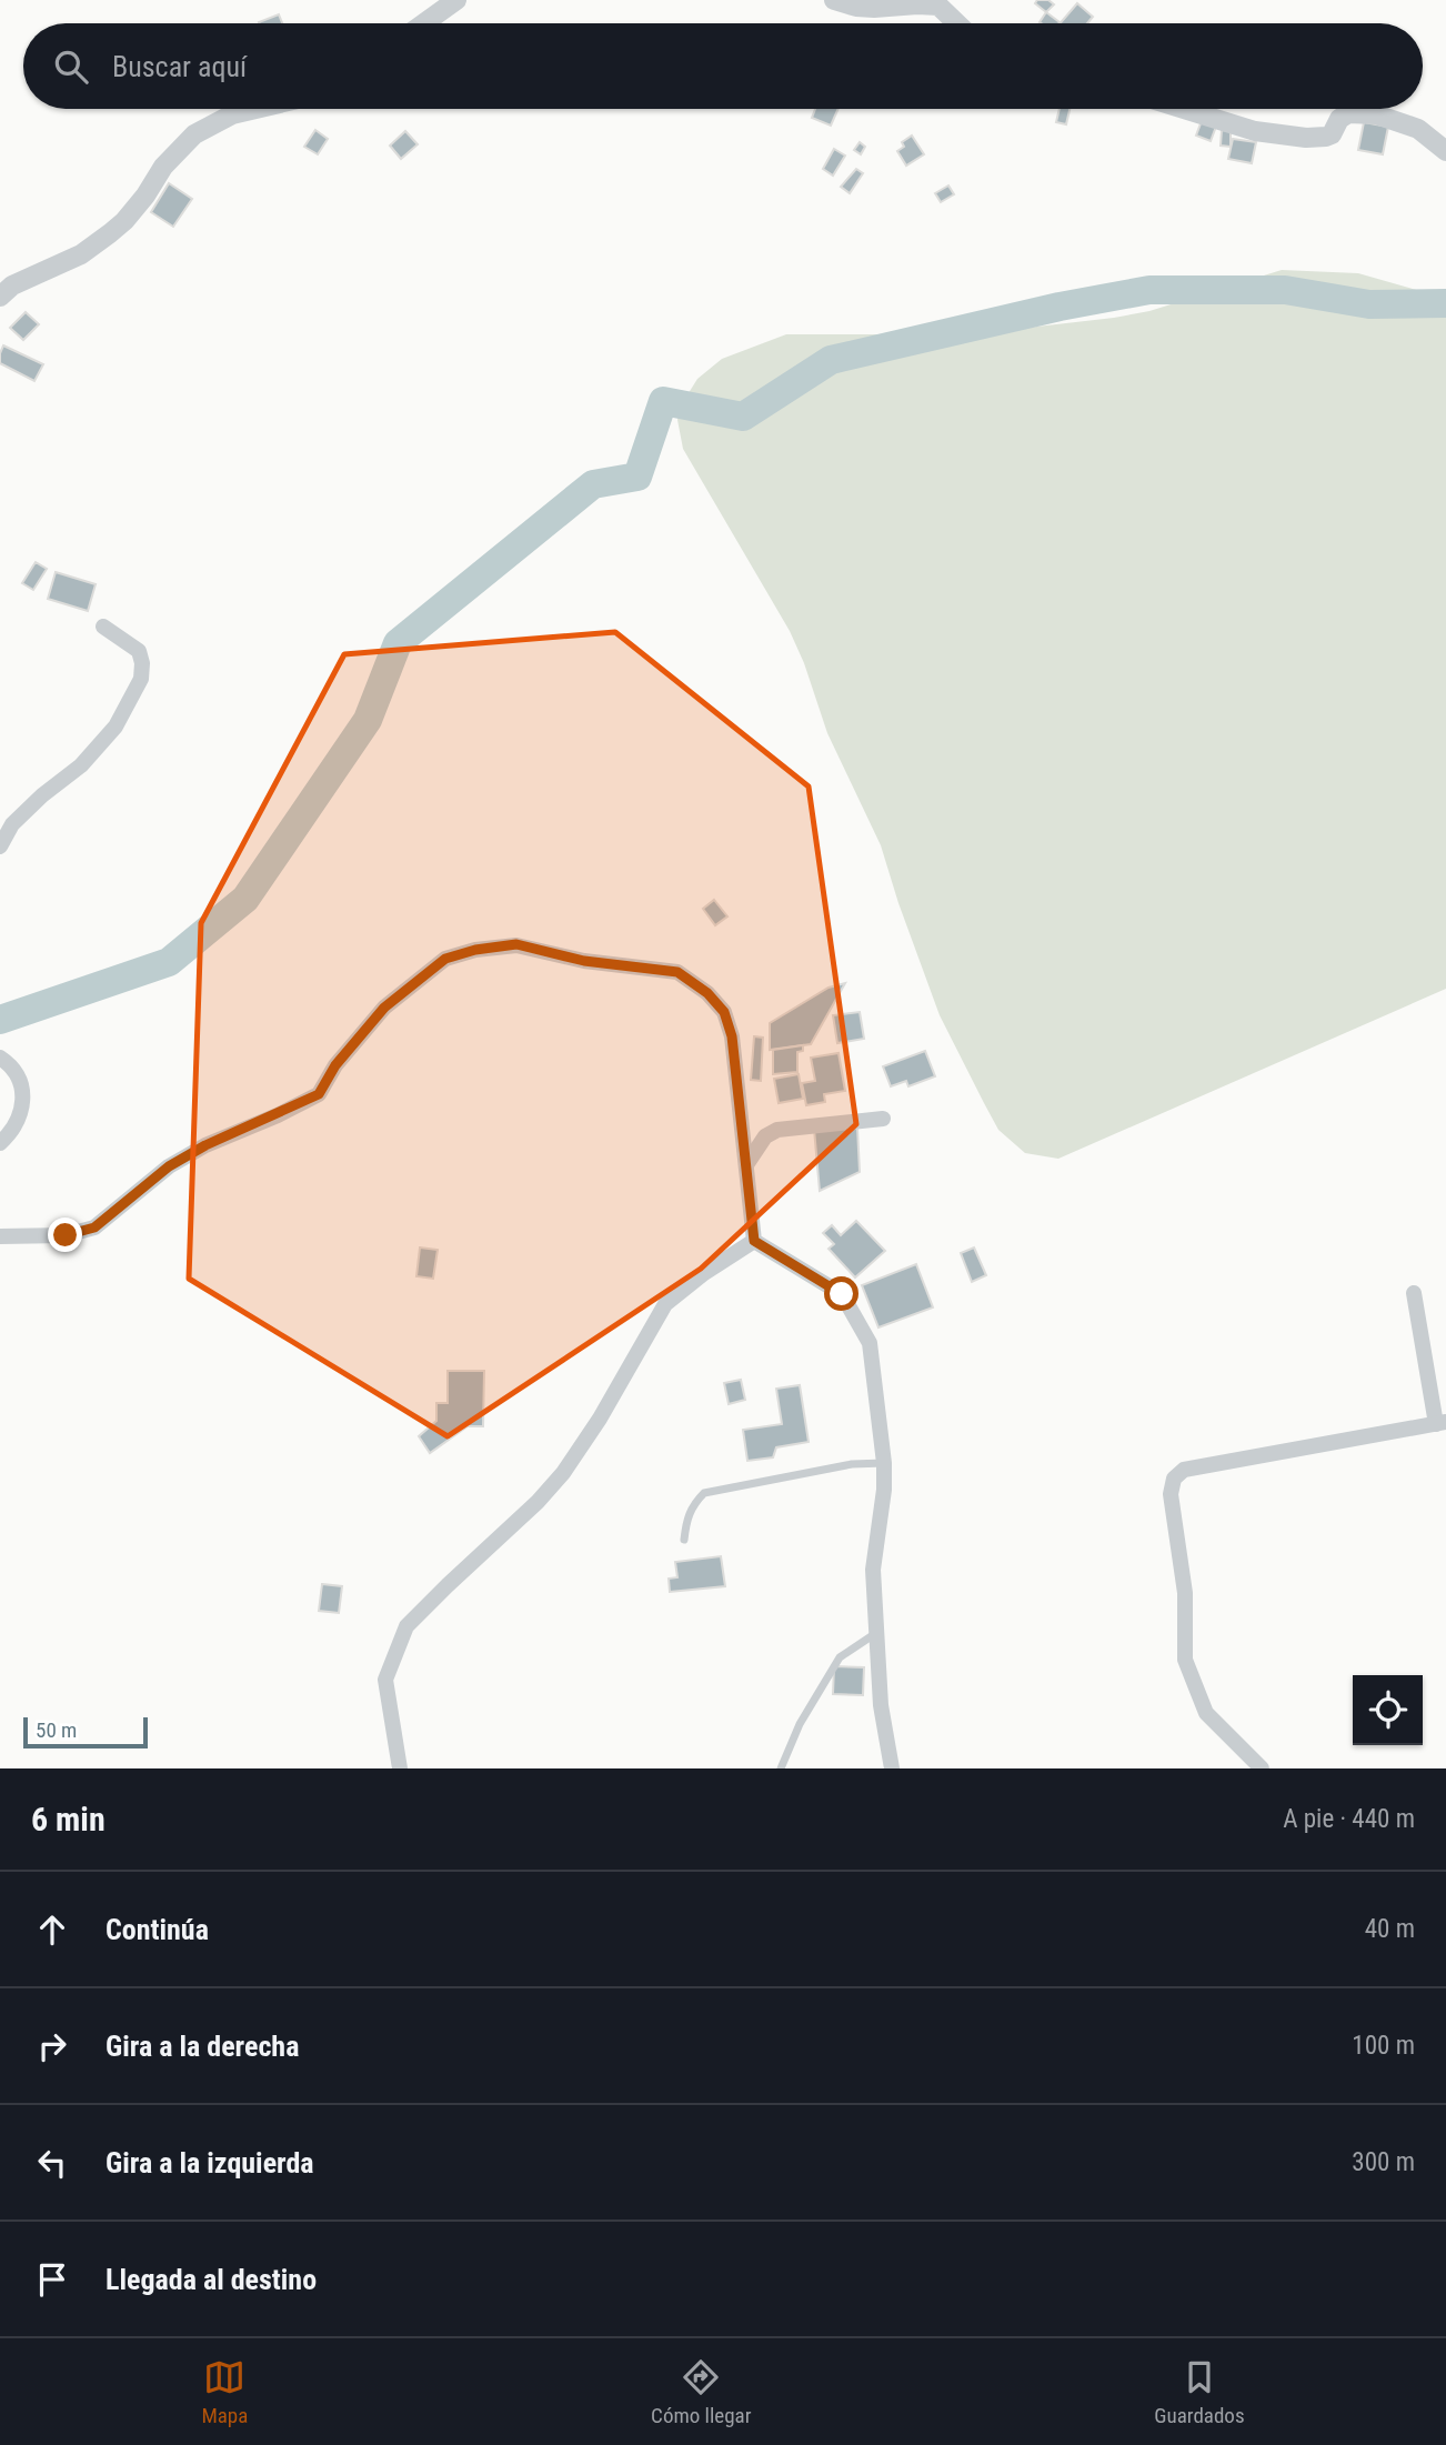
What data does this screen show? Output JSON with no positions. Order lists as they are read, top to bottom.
{
  "scale_bar": "50 m",
  "page": {
    "search": "Buscar aquí",
    "scale": "50 m",
    "heading": ["6 min", "A pie · 440 m"],
    "list": [
      ["Continúa", "40 m"],
      ["Gira a la derecha", "100 m"],
      ["Gira a la izquierda", "300 m"],
      "Llegada al destino"
    ],
    "nav": ["Mapa", "Cómo llegar", "Guardados"]
  }
}
